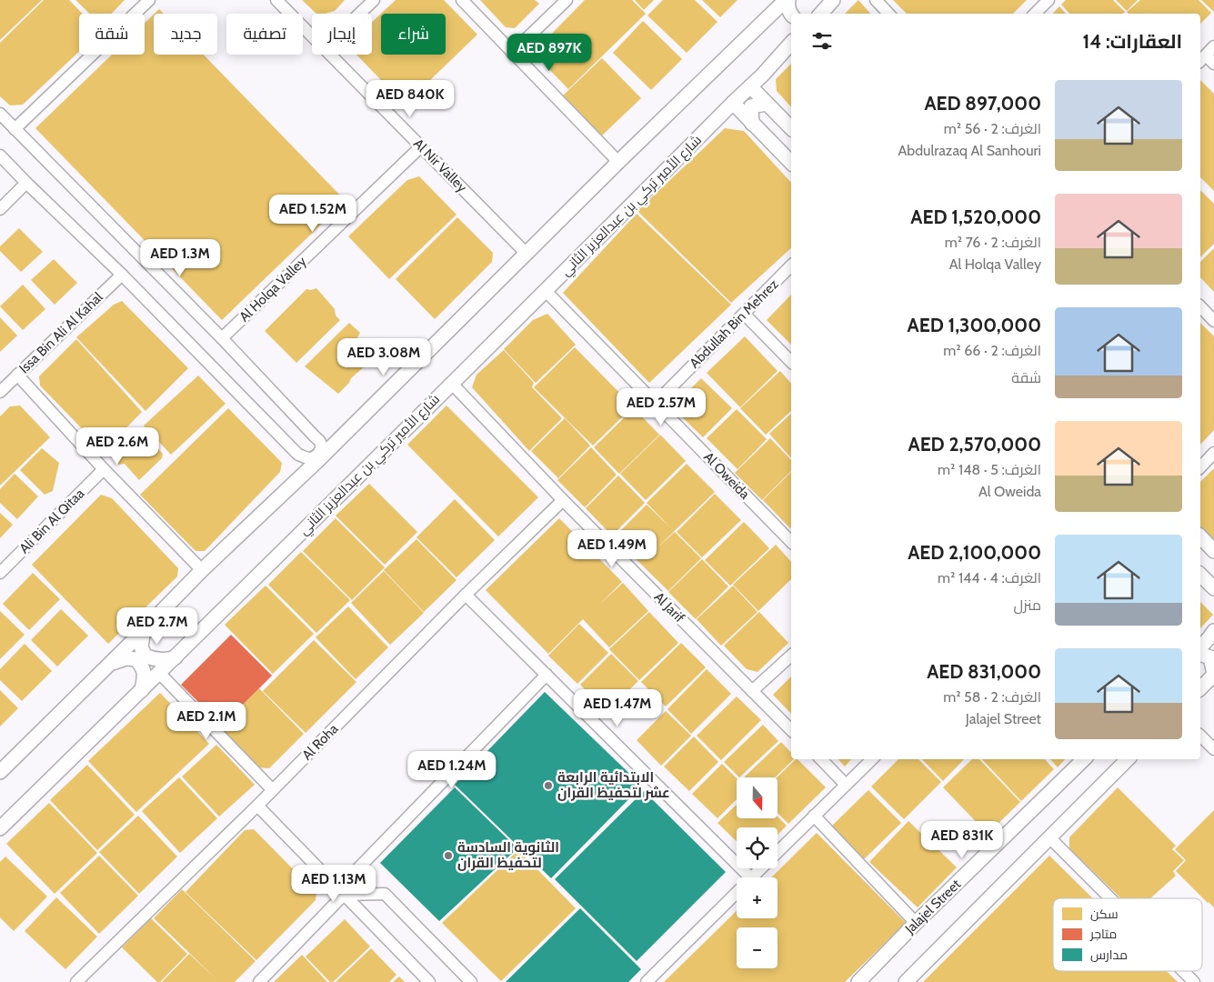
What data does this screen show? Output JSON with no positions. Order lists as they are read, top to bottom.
{
  "streets": {
    "street": [
      "Al Nir Valley",
      "شارع الأمير تركي بن عبدالعزيز الثاني",
      "Al Holqa Valley",
      "Abdullah Bin Mehrez",
      "Issa Bin Ali Al Kahal",
      "Al Oweida",
      "Ali Bin Al Qitaa",
      "Al Jarif",
      "Al Roha",
      "Jalajel Street"
    ]
  },
  "crossings": [
    ["Al Nir Valley", "Al Holqa Valley"],
    ["شارع الأمير تركي بن عبدالعزيز الثاني", "Al Oweida"],
    ["شارع الأمير تركي بن عبدالعزيز الثاني", "Al Jarif"],
    ["Abdullah Bin Mehrez", "Al Oweida"],
    ["Al Jarif", "Al Roha"]
  ],
  "places": ["الابتدائية الرابعة عشر لتحفيظ القران", "الثانوية السادسة لتحفيظ القران"],
  "legend": ["سكن", "متاجر", "مدارس"],
  "north": "bottom",
  "page": {
    "chip": [
      "شراء",
      "إيجار",
      "تصفية",
      "جديد",
      "شقة"
    ],
    "heading": "العقارات: 14",
    "price": [
      "AED 897K",
      "AED 840K",
      "AED 1.52M",
      "AED 1.3M",
      "AED 3.08M",
      "AED 2.57M",
      "AED 2.6M",
      "AED 1.49M",
      "AED 2.7M",
      "AED 1.47M",
      "AED 2.1M",
      "AED 1.24M",
      "AED 831K",
      "AED 1.13M"
    ],
    "list": [
      {
        "name": "AED 897,000",
        "note": "الغرف: 2 · 56 m² · Abdulrazaq Al Sanhouri"
      },
      {
        "name": "AED 1,520,000",
        "note": "الغرف: 2 · 76 m² · Al Holqa Valley"
      },
      {
        "name": "AED 1,300,000",
        "note": "الغرف: 2 · 66 m² · شقة"
      },
      {
        "name": "AED 2,570,000",
        "note": "الغرف: 5 · 148 m² · Al Oweida"
      },
      {
        "name": "AED 2,100,000",
        "note": "الغرف: 4 · 144 m² · منزل"
      },
      {
        "name": "AED 831,000",
        "note": "الغرف: 2 · 58 m² · Jalajel Street"
      }
    ],
    "map_buttons": ["+", "−"]
  }
}
